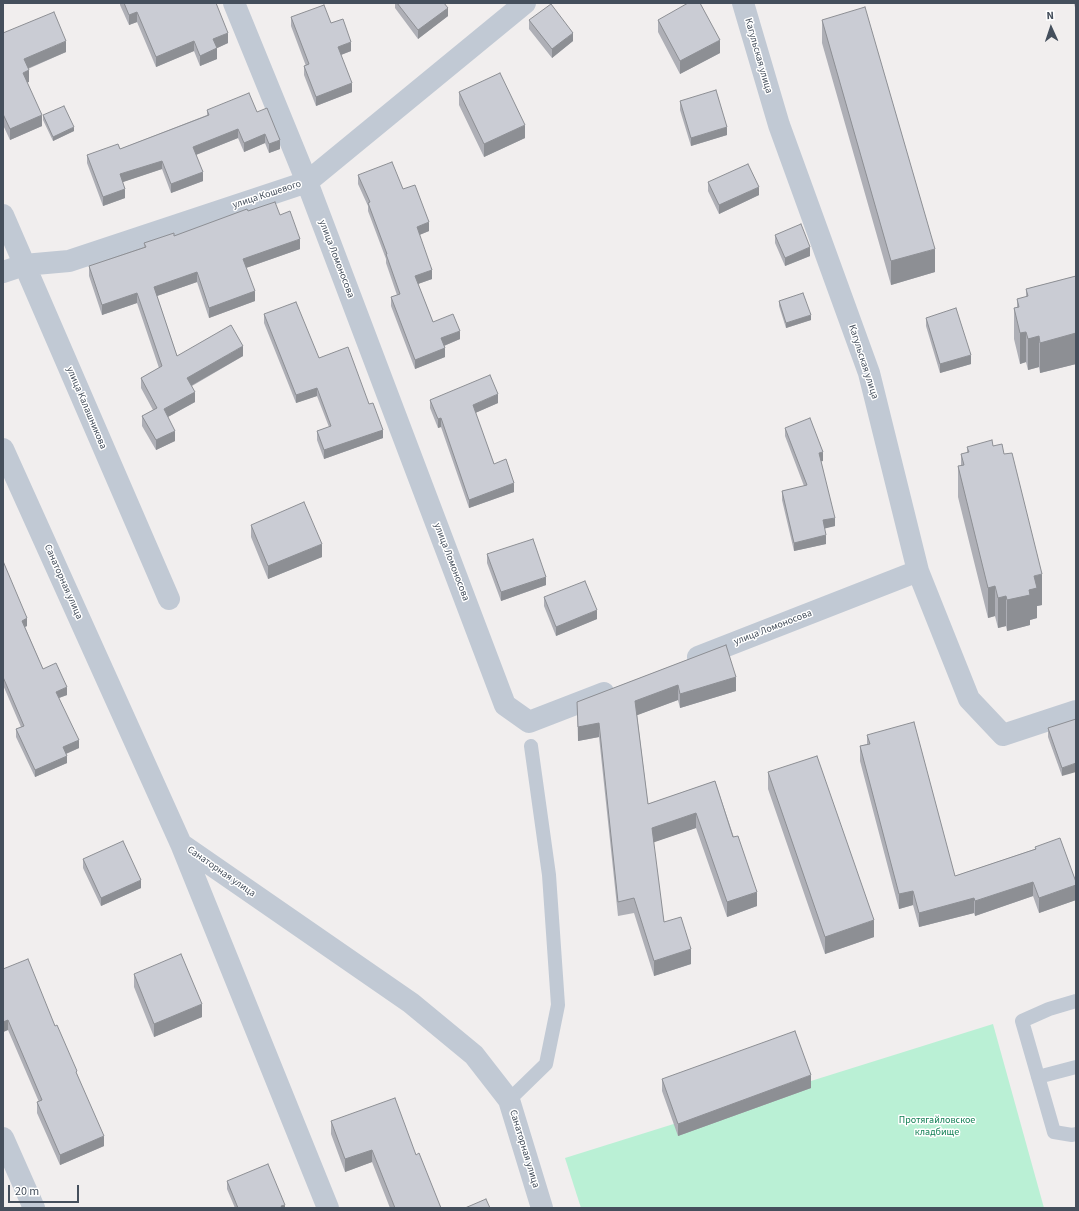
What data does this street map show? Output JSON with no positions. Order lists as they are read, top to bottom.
{
  "streets": {
    "street": [
      "Кагульская улица",
      "улица Кошевого",
      "улица Ломоносова",
      "улица Калашникова",
      "Санаторная улица"
    ]
  },
  "crossings": [
    ["Кагульская улица", "улица Ломоносова"],
    ["улица Кошевого", "улица Ломоносова"],
    ["улица Кошевого", "улица Калашникова"]
  ],
  "parks": ["Протягайловское кладбище"],
  "scale_bar": "20 m",
  "north": "top"
}
